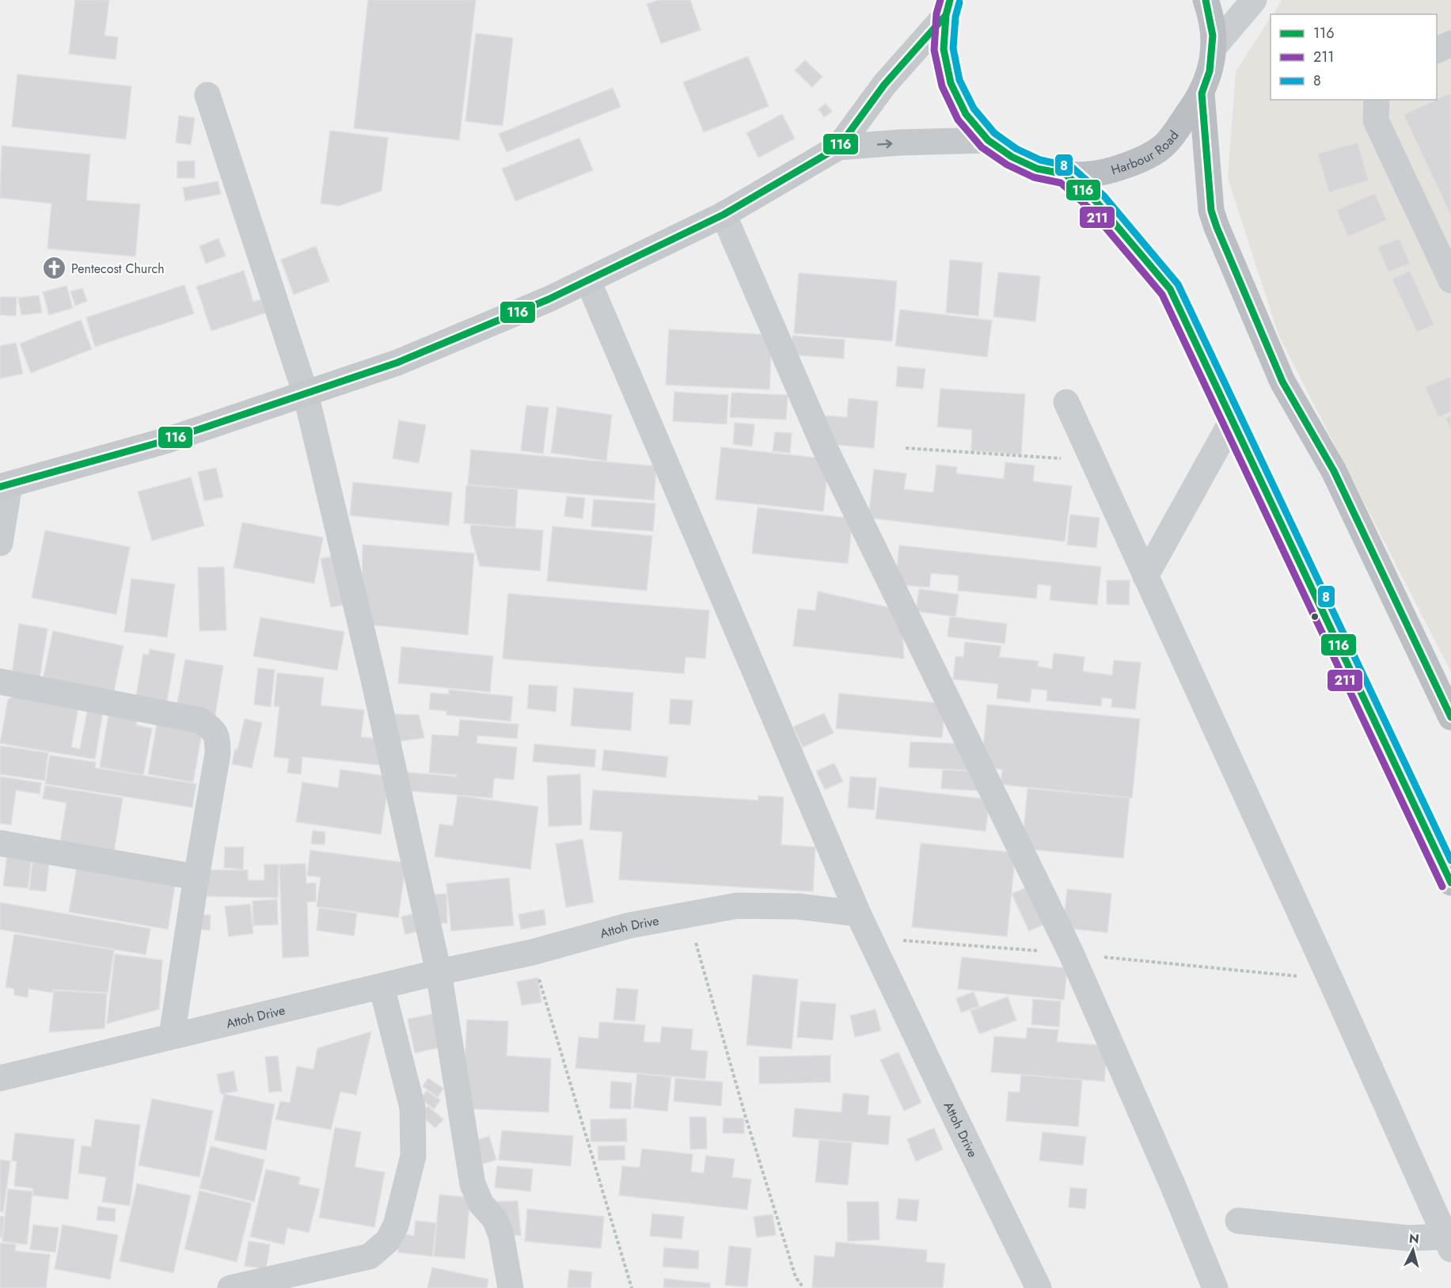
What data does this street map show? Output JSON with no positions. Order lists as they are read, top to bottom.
{
  "streets": {
    "highway": ["Harbour Road"],
    "street": ["Attoh Drive"]
  },
  "places": {
    "church": ["Pentecost Church"]
  },
  "lines": ["transit line 116", "transit line 211", "transit line 8"],
  "legend": ["116", "211", "8"],
  "north": "top"
}
